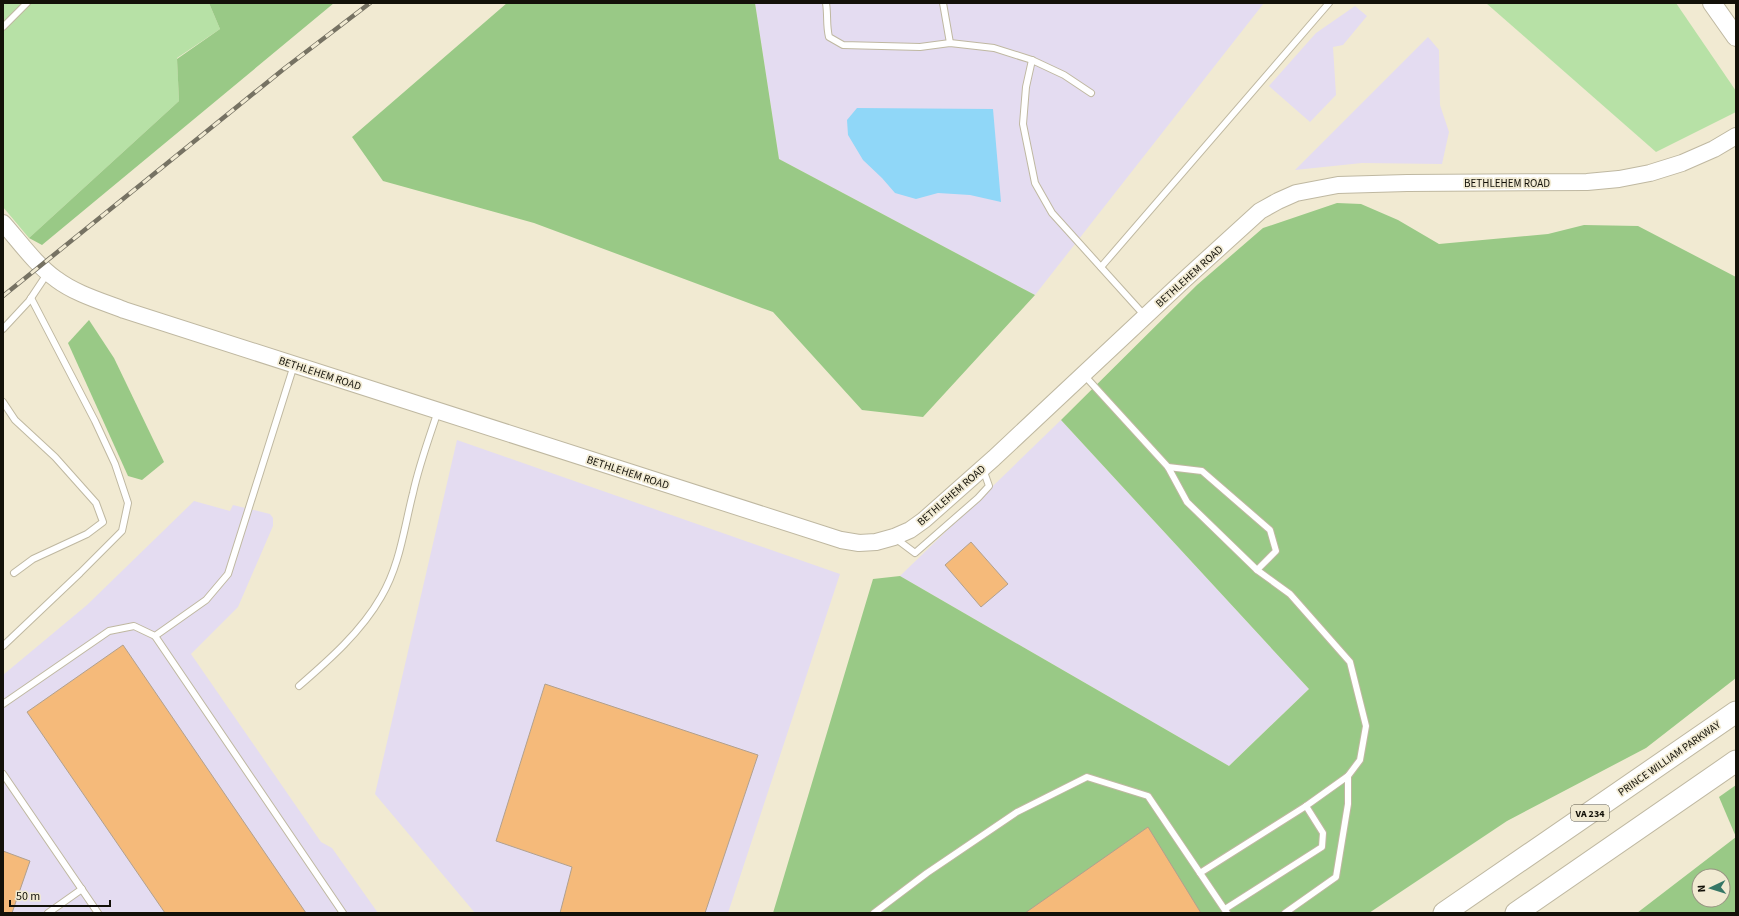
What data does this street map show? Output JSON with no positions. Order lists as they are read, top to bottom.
{
  "streets": {
    "highway": ["PRINCE WILLIAM PARKWAY", "VA 234"],
    "street": ["BETHLEHEM ROAD"]
  },
  "scale_bar": "50 m",
  "north": "left"
}
